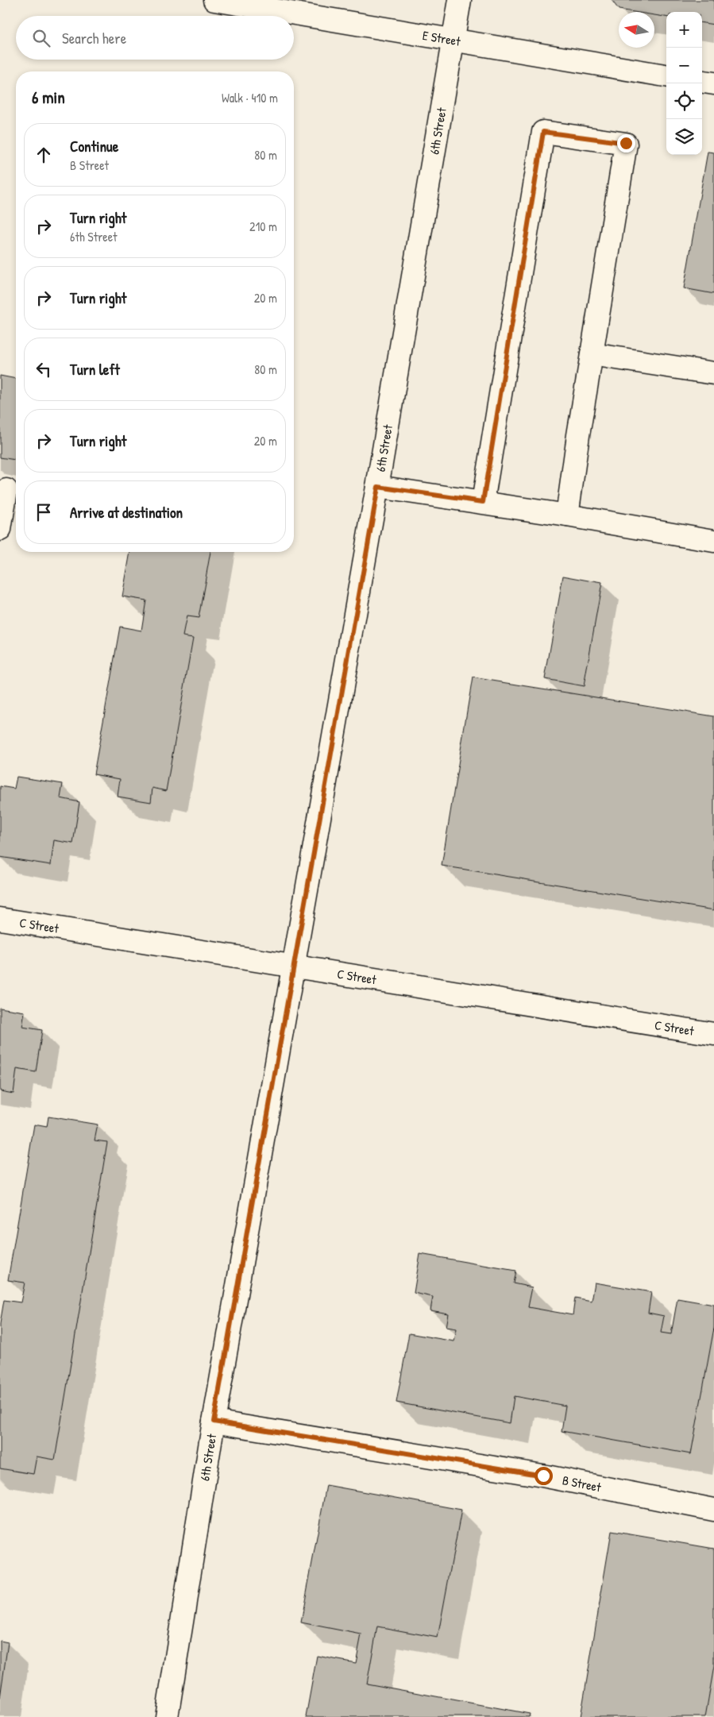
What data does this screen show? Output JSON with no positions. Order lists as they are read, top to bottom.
{
  "streets": {
    "street": [
      "E Street",
      "6th Street",
      "C Street",
      "B Street"
    ]
  },
  "crossings": [
    ["E Street", "6th Street"],
    ["6th Street", "C Street"],
    ["6th Street", "B Street"]
  ],
  "north": "left",
  "page": {
    "map_buttons": ["+", "−"],
    "search": "Search here",
    "heading": ["6 min", "Walk · 410 m"],
    "list": [
      ["Continue", "B Street", "80 m"],
      ["Turn right", "6th Street", "210 m"],
      ["Turn right", "20 m"],
      ["Turn left", "80 m"],
      ["Turn right", "20 m"],
      "Arrive at destination"
    ]
  }
}
